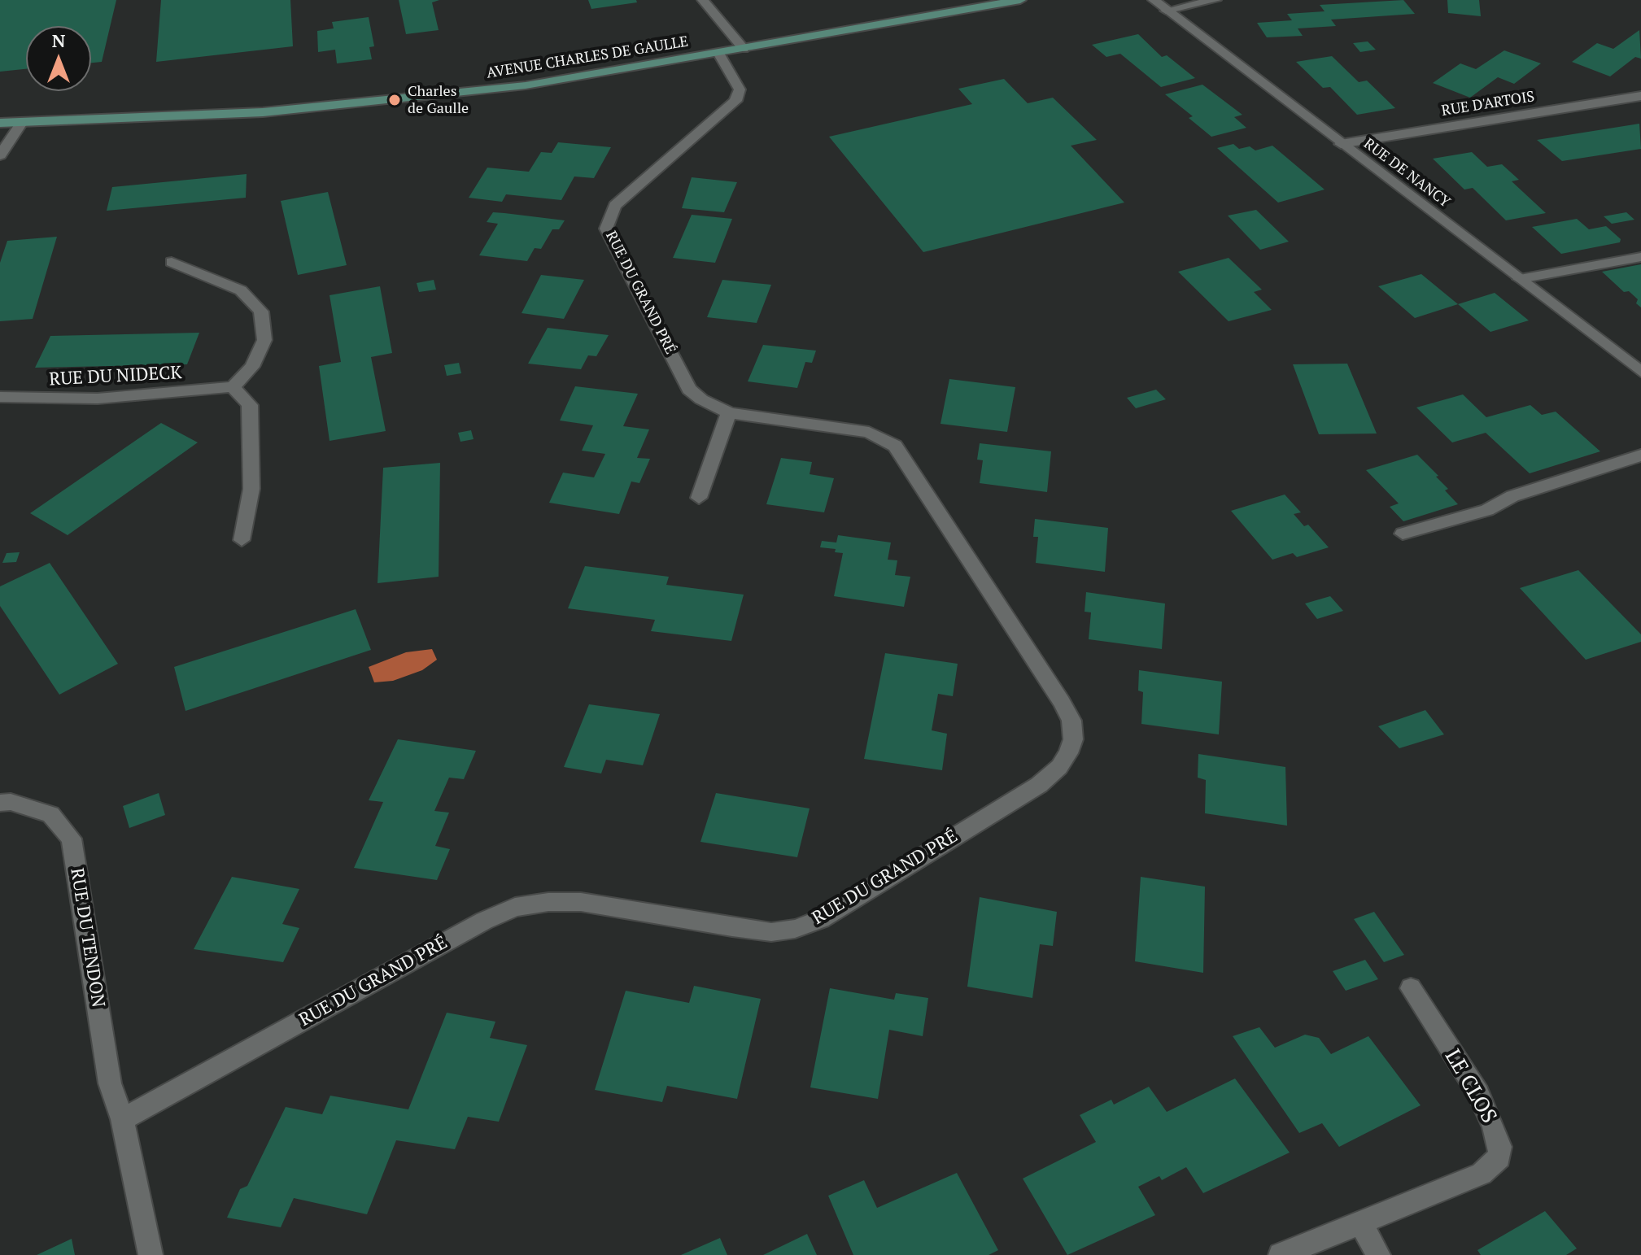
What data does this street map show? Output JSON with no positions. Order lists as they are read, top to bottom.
{
  "streets": {
    "main road": ["AVENUE CHARLES DE GAULLE"],
    "street": [
      "RUE D'ARTOIS",
      "RUE DE NANCY",
      "RUE DU GRAND PRÉ",
      "RUE DU NIDECK",
      "RUE DU TENDON",
      "LE CLOS"
    ]
  },
  "crossings": [
    ["AVENUE CHARLES DE GAULLE", "RUE DU GRAND PRÉ"],
    ["RUE D'ARTOIS", "RUE DE NANCY"],
    ["RUE DU GRAND PRÉ", "RUE DU TENDON"]
  ],
  "places": ["Charles de Gaulle"],
  "north": "top"
}
